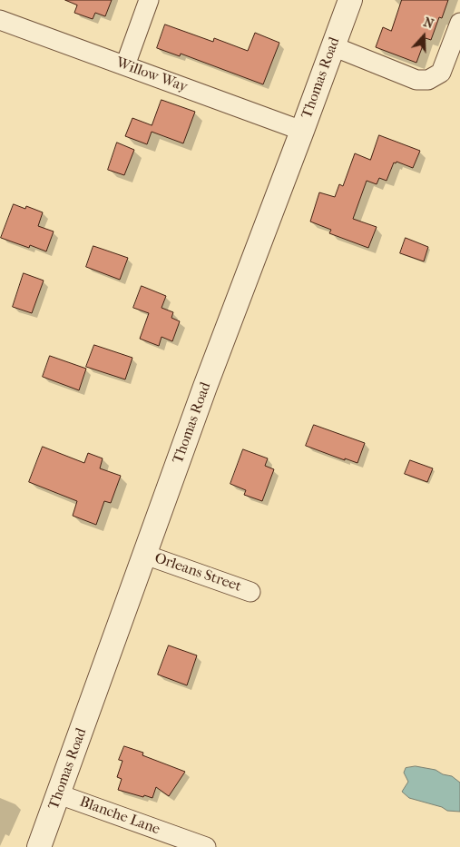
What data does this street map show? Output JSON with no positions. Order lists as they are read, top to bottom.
{
  "streets": {
    "street": [
      "Willow Way",
      "Thomas Road",
      "Orleans Street",
      "Blanche Lane"
    ]
  },
  "crossings": [
    ["Willow Way", "Thomas Road"],
    ["Thomas Road", "Orleans Street"],
    ["Thomas Road", "Blanche Lane"]
  ],
  "north": "top"
}
